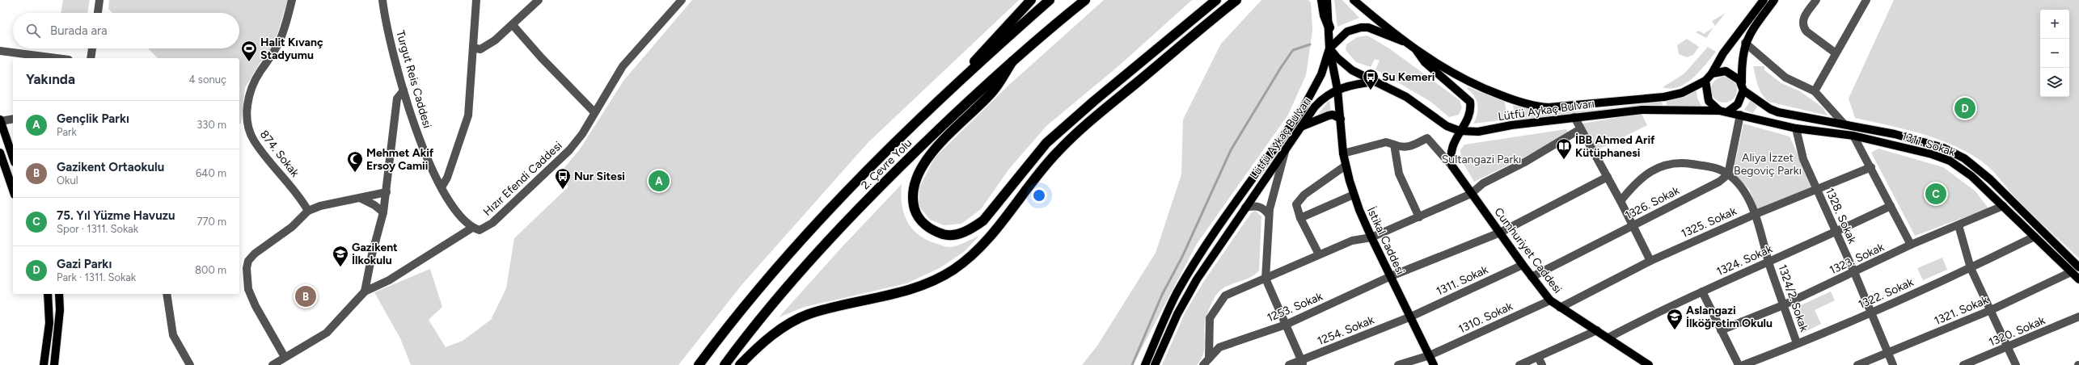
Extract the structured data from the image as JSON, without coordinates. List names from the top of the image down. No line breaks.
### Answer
{"streets":{"highway":["2. Çevre Yolu"],"main road":["Lütfü Aykaç Bulvarı","1311. Sokak","İstikal Caddesi","Cumhuriyet Caddesi"],"street":["Turgut Reis Caddesi","874. Sokak","Hızır Efendi Caddesi","1326. Sokak","1328. Sokak","1325. Sokak","1323. Sokak","1324. Sokak","1322. Sokak","1324/2. Sokak","1253. Sokak","1321. Sokak","1310. Sokak","1254. Sokak","1320. Sokak"]},"crossings":[["Turgut Reis Caddesi","Hızır Efendi Caddesi"],["Lütfü Aykaç Bulvarı","1311. Sokak"],["Lütfü Aykaç Bulvarı","İstikal Caddesi"],["Lütfü Aykaç Bulvarı","Cumhuriyet Caddesi"],["1311. Sokak","1328. Sokak"],["1311. Sokak","İstikal Caddesi"],["1311. Sokak","Cumhuriyet Caddesi"],["1311. Sokak","1323. Sokak"],["1311. Sokak","1322. Sokak"],["1311. Sokak","1321. Sokak"],["1311. Sokak","1254. Sokak"],["1326. Sokak","Cumhuriyet Caddesi"],["1326. Sokak","1324/2. Sokak"],["1328. Sokak","1325. Sokak"],["1328. Sokak","1323. Sokak"],["1328. Sokak","1324. Sokak"],["1328. Sokak","1322. Sokak"],["1328. Sokak","1321. Sokak"],["1325. Sokak","Cumhuriyet Caddesi"],["1325. Sokak","1324/2. Sokak"],["İstikal Caddesi","1253. Sokak"],["İstikal Caddesi","1310. Sokak"],["İstikal Caddesi","1254. Sokak"],["Cumhuriyet Caddesi","1324. Sokak"],["Cumhuriyet Caddesi","1253. Sokak"],["Cumhuriyet Caddesi","1310. Sokak"],["1323. Sokak","1324/2. Sokak"],["1324. Sokak","1324/2. Sokak"],["1322. Sokak","1324/2. Sokak"]],"parks":["Aliya İzzet Begoviç Parkı","Sultangazi Parkı"],"places":{"sports":["Halit Kıvanç Stadyumu"],"bus stop":["Su Kemeri","Nur Sitesi"],"library":["İBB Ahmed Arif Kütüphanesi"],"mosque":["Mehmet Akif Ersoy Camii"],"school or university":["Gazikent İlkokulu","Aslangazi İlköğretim Okulu"]},"page":{"map_buttons":["+","−"],"search":"Burada ara","heading":["Yakında","4 sonuç"],"pins":["D","A","C","B"],"list":[{"mark":"A","name":"Gençlik Parkı","note":"Park","value":"330 m"},{"mark":"B","name":"Gazikent Ortaokulu","note":"Okul","value":"640 m"},{"mark":"C","name":"75. Yıl Yüzme Havuzu","note":"Spor · 1311. Sokak","value":"770 m"},{"mark":"D","name":"Gazi Parkı","note":"Park · 1311. Sokak","value":"800 m"}]}}
